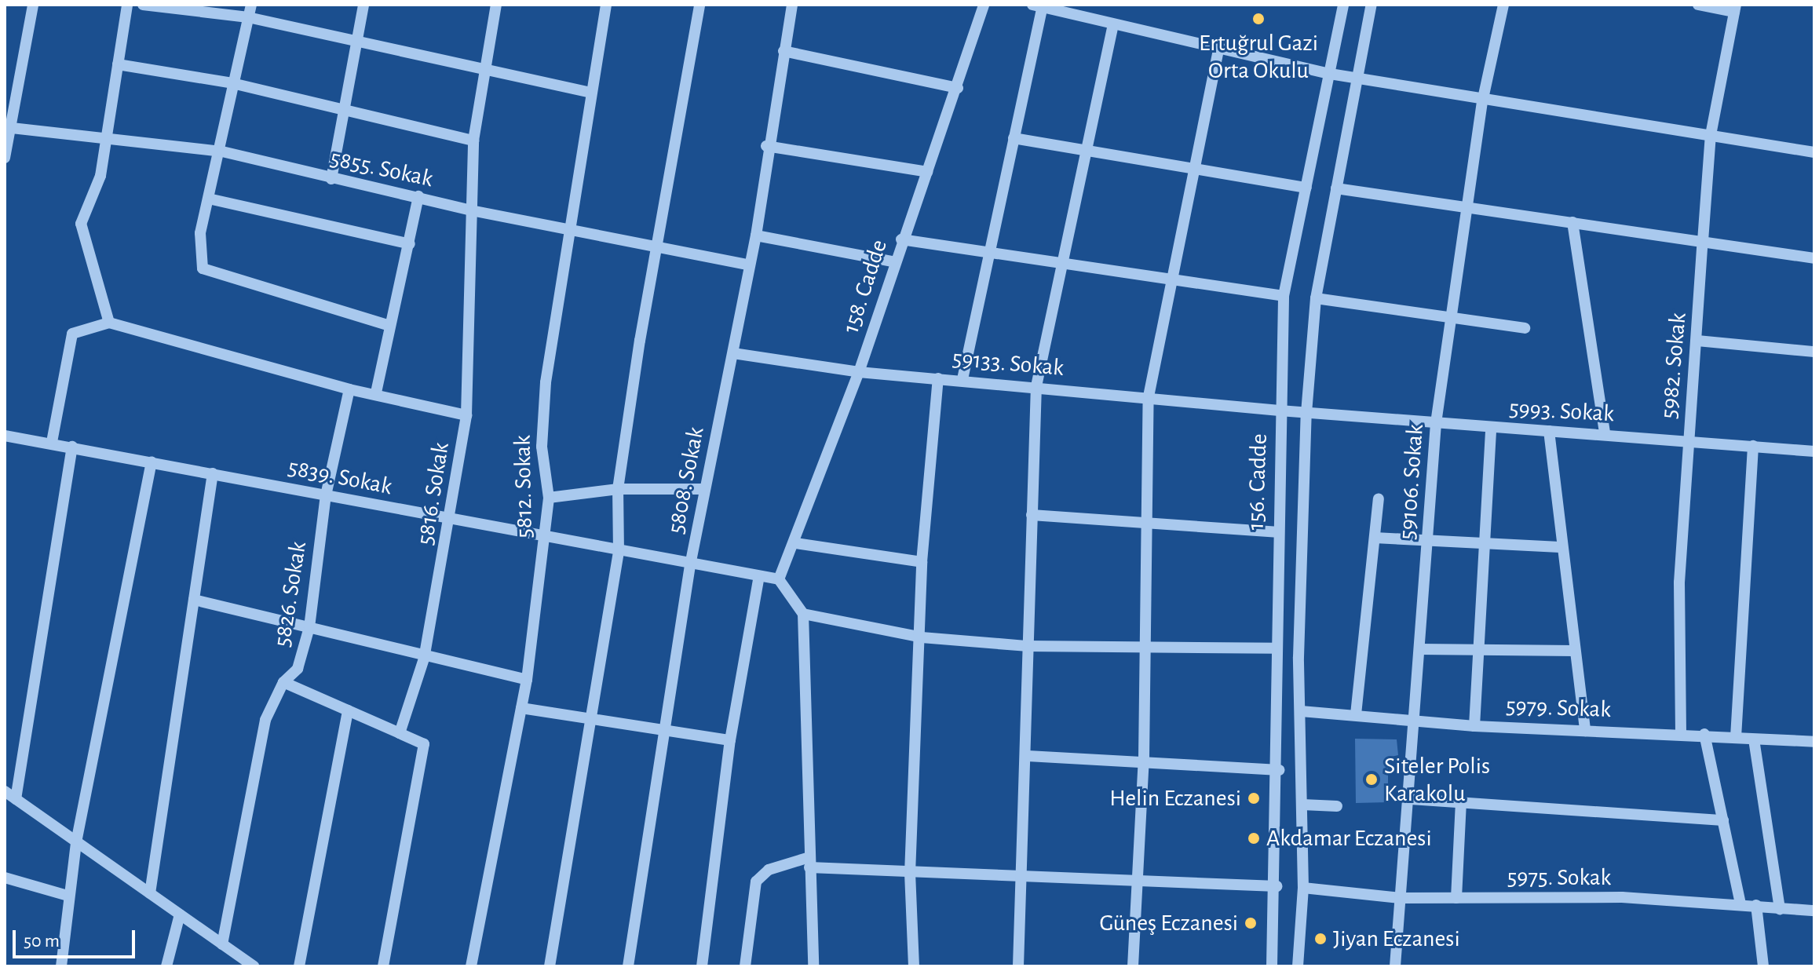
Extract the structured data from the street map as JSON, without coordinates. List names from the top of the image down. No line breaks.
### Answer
{"streets":{"street":["5855. Sokak","158. Cadde","59133. Sokak","5982. Sokak","5993. Sokak","5839. Sokak","5808. Sokak","156. Cadde","59106. Sokak","5812. Sokak","5816. Sokak","5826. Sokak","5979. Sokak","5975. Sokak"]},"crossings":[["5855. Sokak","5808. Sokak"],["5855. Sokak","5812. Sokak"],["5855. Sokak","5816. Sokak"],["158. Cadde","59133. Sokak"],["158. Cadde","5839. Sokak"],["59133. Sokak","5993. Sokak"],["59133. Sokak","5808. Sokak"],["59133. Sokak","156. Cadde"],["5982. Sokak","5993. Sokak"],["5982. Sokak","5979. Sokak"],["5993. Sokak","156. Cadde"],["5993. Sokak","59106. Sokak"],["5839. Sokak","5808. Sokak"],["5839. Sokak","5812. Sokak"],["5839. Sokak","5816. Sokak"],["5839. Sokak","5826. Sokak"],["156. Cadde","5979. Sokak"],["156. Cadde","5975. Sokak"],["59106. Sokak","5979. Sokak"],["59106. Sokak","5975. Sokak"]],"places":["Ertuğrul Gazi Orta Okulu","Siteler Polis Karakolu","Helin Eczanesi","Akdamar Eczanesi","Güneş Eczanesi","Jiyan Eczanesi"],"scale_bar":"50 m"}
